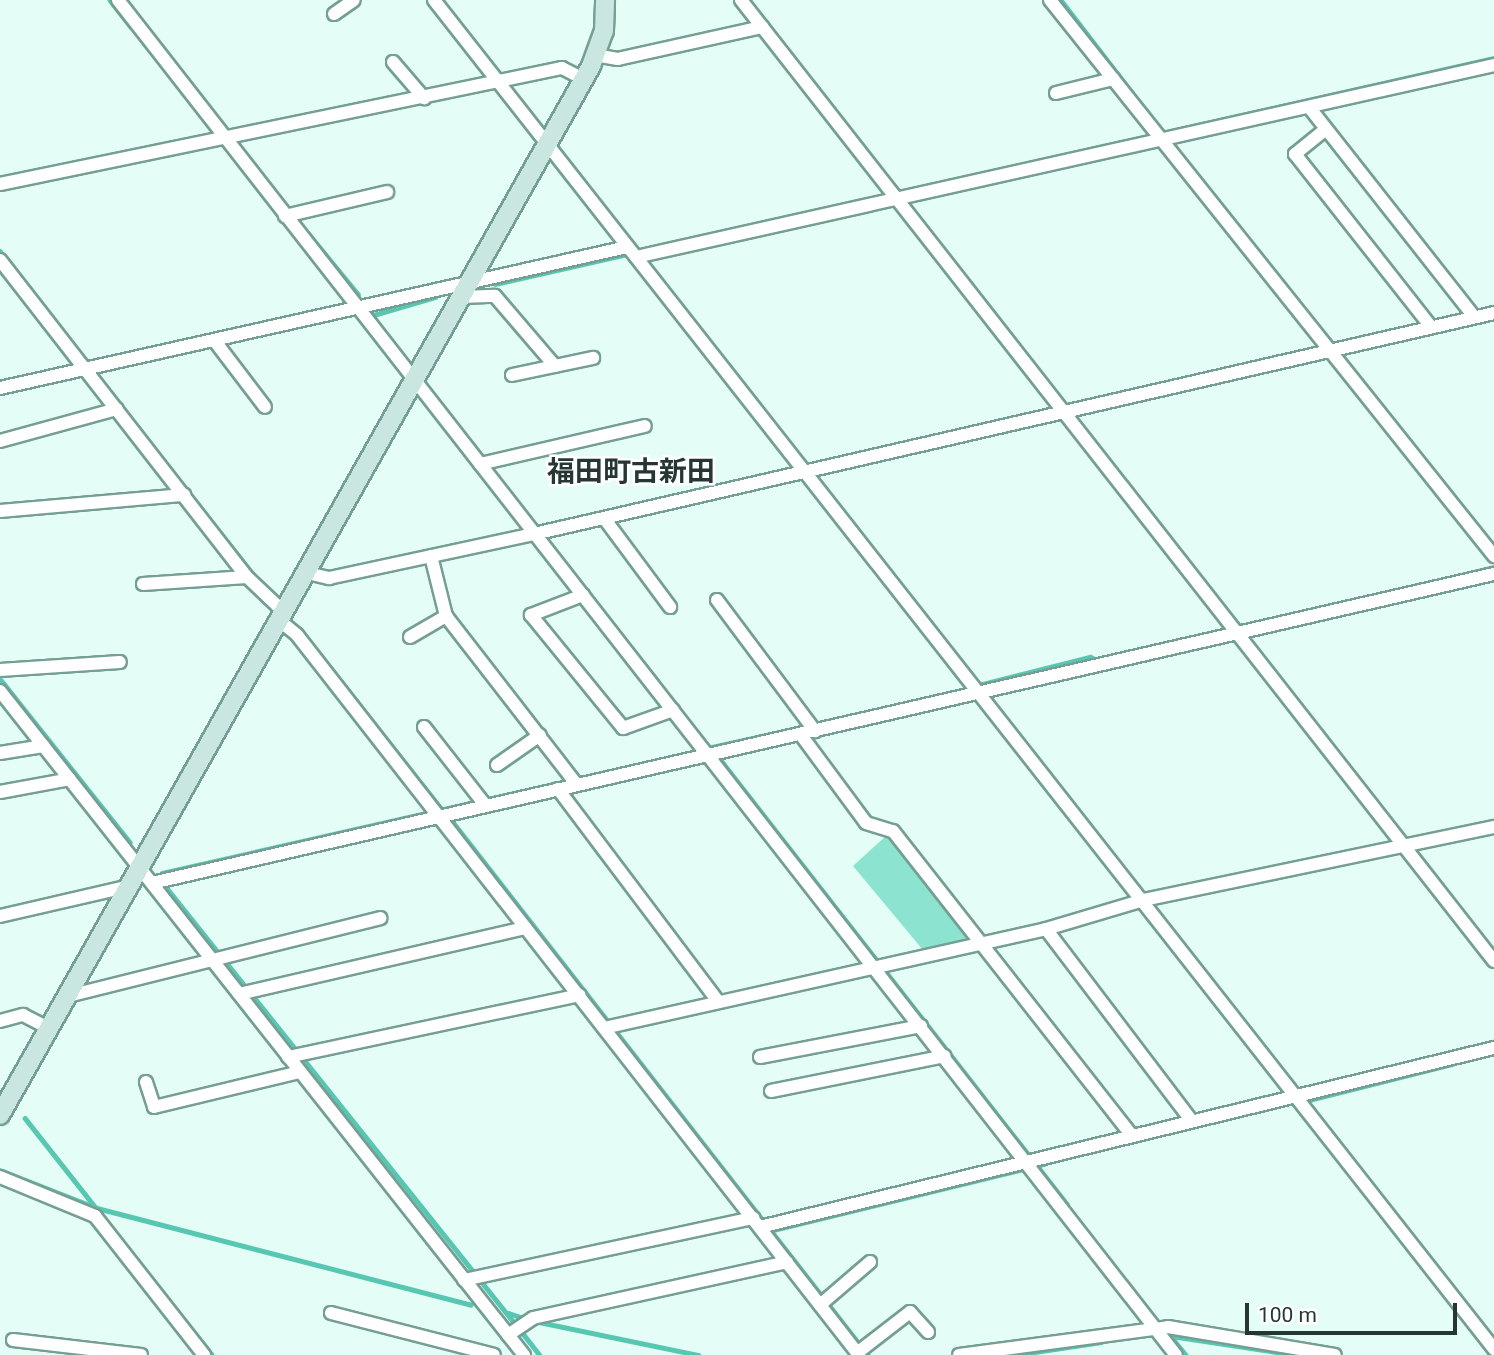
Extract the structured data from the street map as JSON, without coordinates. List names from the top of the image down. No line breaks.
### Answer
{"districts":["福田町古新田"],"scale_bar":"100 m"}
